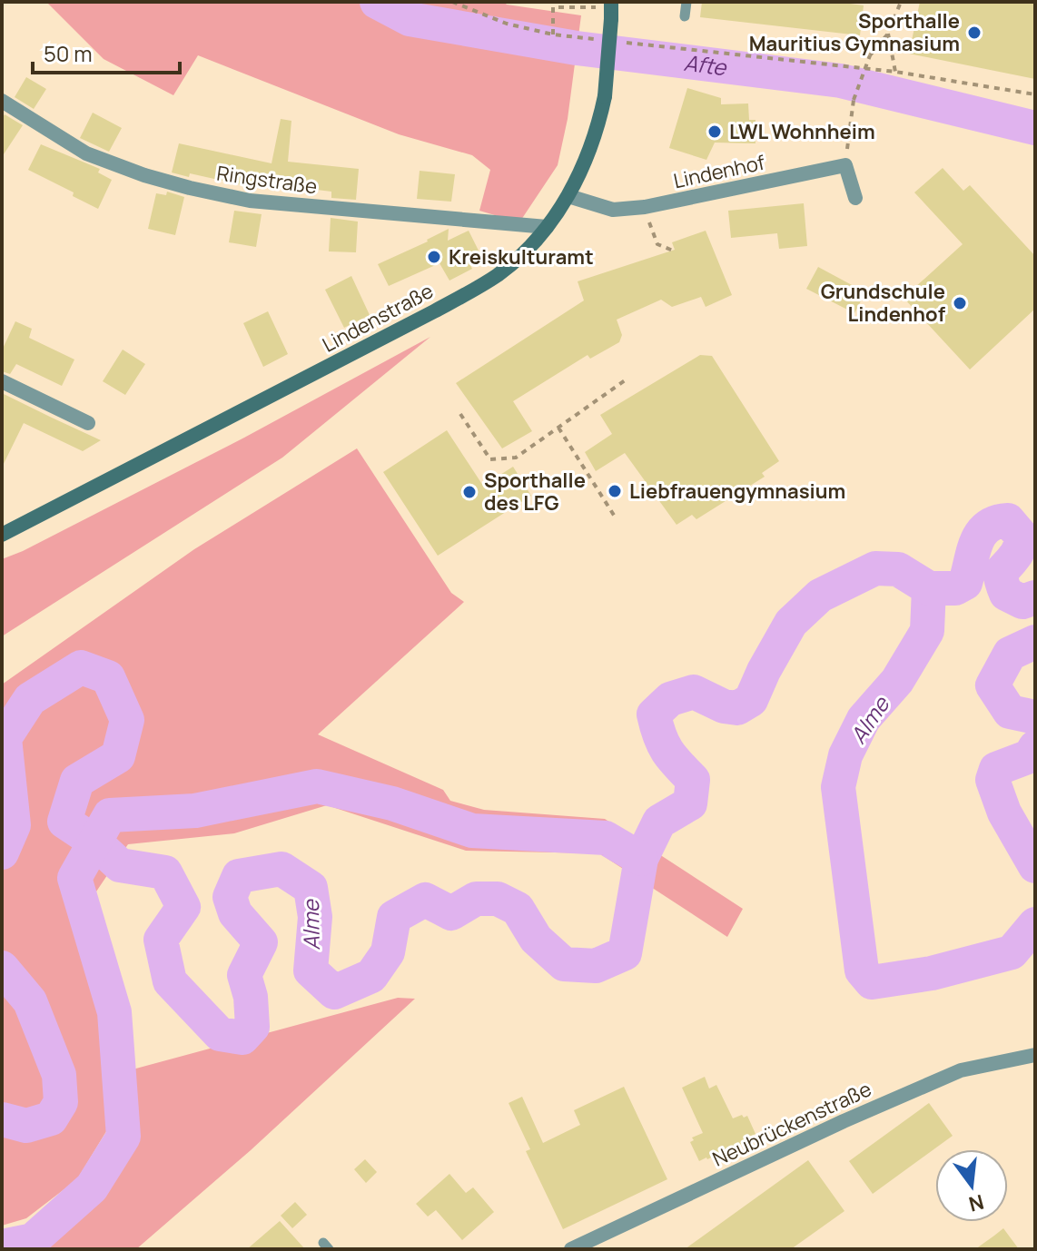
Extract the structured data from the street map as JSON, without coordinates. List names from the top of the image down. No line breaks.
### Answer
{"streets":{"main road":["Lindenstraße"],"street":["Lindenhof","Ringstraße","Neubrückenstraße"]},"crossings":[["Lindenhof","Lindenstraße"],["Ringstraße","Lindenstraße"]],"water":["Afte","Alme"],"places":["Sporthalle Mauritius Gymnasium","LWL Wohnheim","Kreiskulturamt","Grundschule Lindenhof","Liebfrauengymnasium","Sporthalle des LFG"],"scale_bar":"50 m","north":"bottom"}
